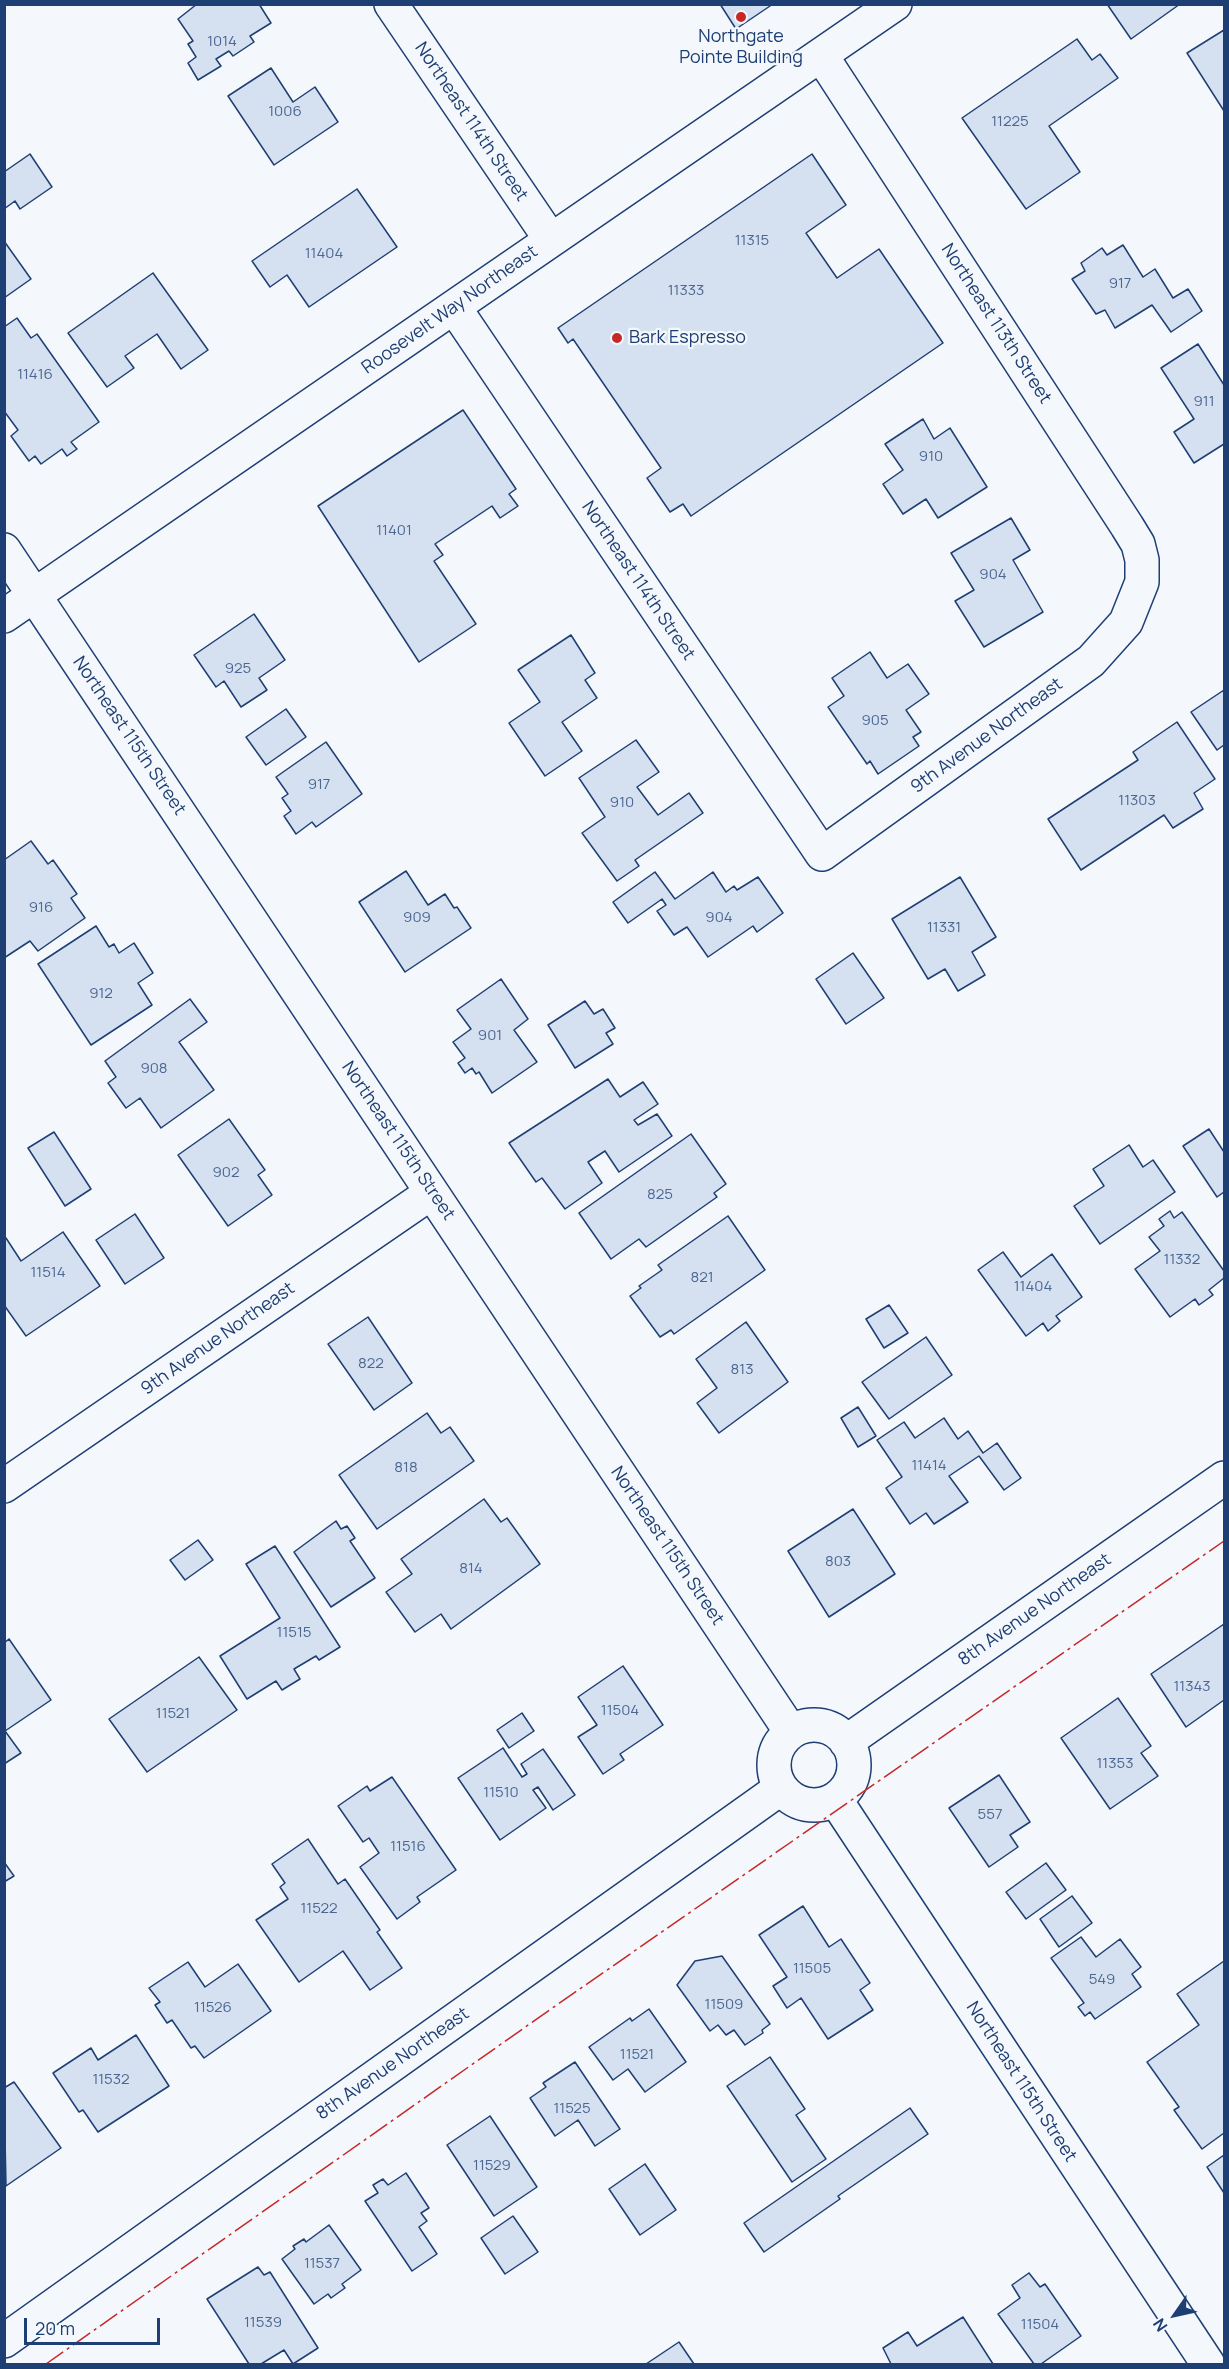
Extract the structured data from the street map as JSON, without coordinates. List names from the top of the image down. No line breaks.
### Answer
{"streets":{"street":["Northeast 114th Street","Roosevelt Way Northeast","Northeast 113th Street","Northeast 115th Street","9th Avenue Northeast","8th Avenue Northeast"]},"crossings":[["Northeast 114th Street","Roosevelt Way Northeast"],["Northeast 114th Street","9th Avenue Northeast"],["Roosevelt Way Northeast","Northeast 113th Street"],["Roosevelt Way Northeast","Northeast 115th Street"],["Northeast 113th Street","9th Avenue Northeast"],["Northeast 115th Street","9th Avenue Northeast"],["Northeast 115th Street","8th Avenue Northeast"]],"places":["Northgate Pointe Building","Bark Espresso"],"house_numbers":["1014","1006","11225","11315","11404","917","11333","11416","911","910","11401","904","925","905","917","11303","910","916","909","904","11331","912","901","908","902","825","11332","11514","821","11404","822","813","11414","818","803","814","11515","11343","11504","11521","11353","11510","557","11516","11522","11505","549","11509","11526","11521","11532","11525","11529","11537","11539","11504"],"scale_bar":"20 m","north":"bottom left"}
